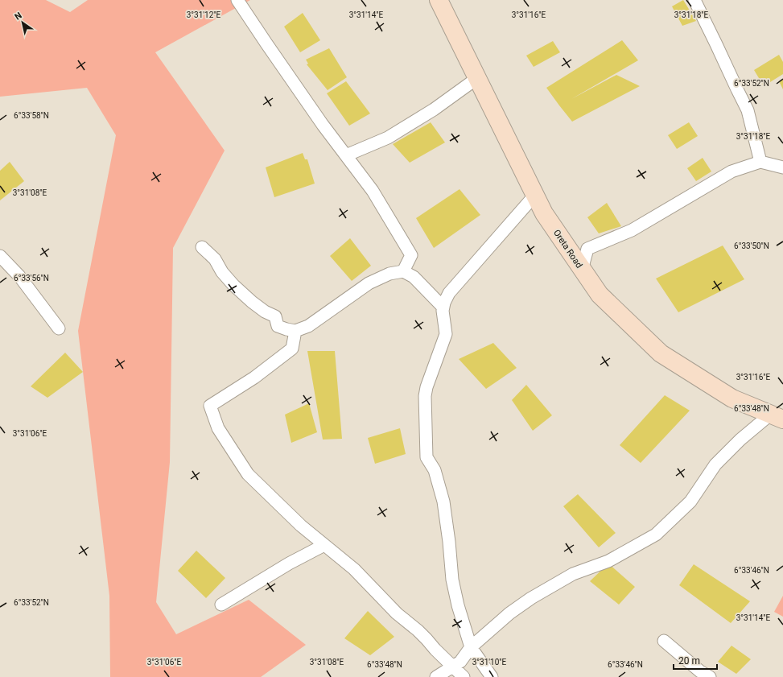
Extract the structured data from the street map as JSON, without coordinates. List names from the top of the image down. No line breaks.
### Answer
{"streets":{"street":["Oreta Road"]},"scale_bar":"20 m","north":"top left","coordinates":["3°31'12\"E","3°31'14\"E","3°31'16\"E","3°31'18\"E","6°33'52\"N","6°33'58\"N","3°31'08\"E","6°33'50\"N","6°33'56\"N","6°33'48\"N","3°31'06\"E","6°33'46\"N","3°31'10\"E"]}
